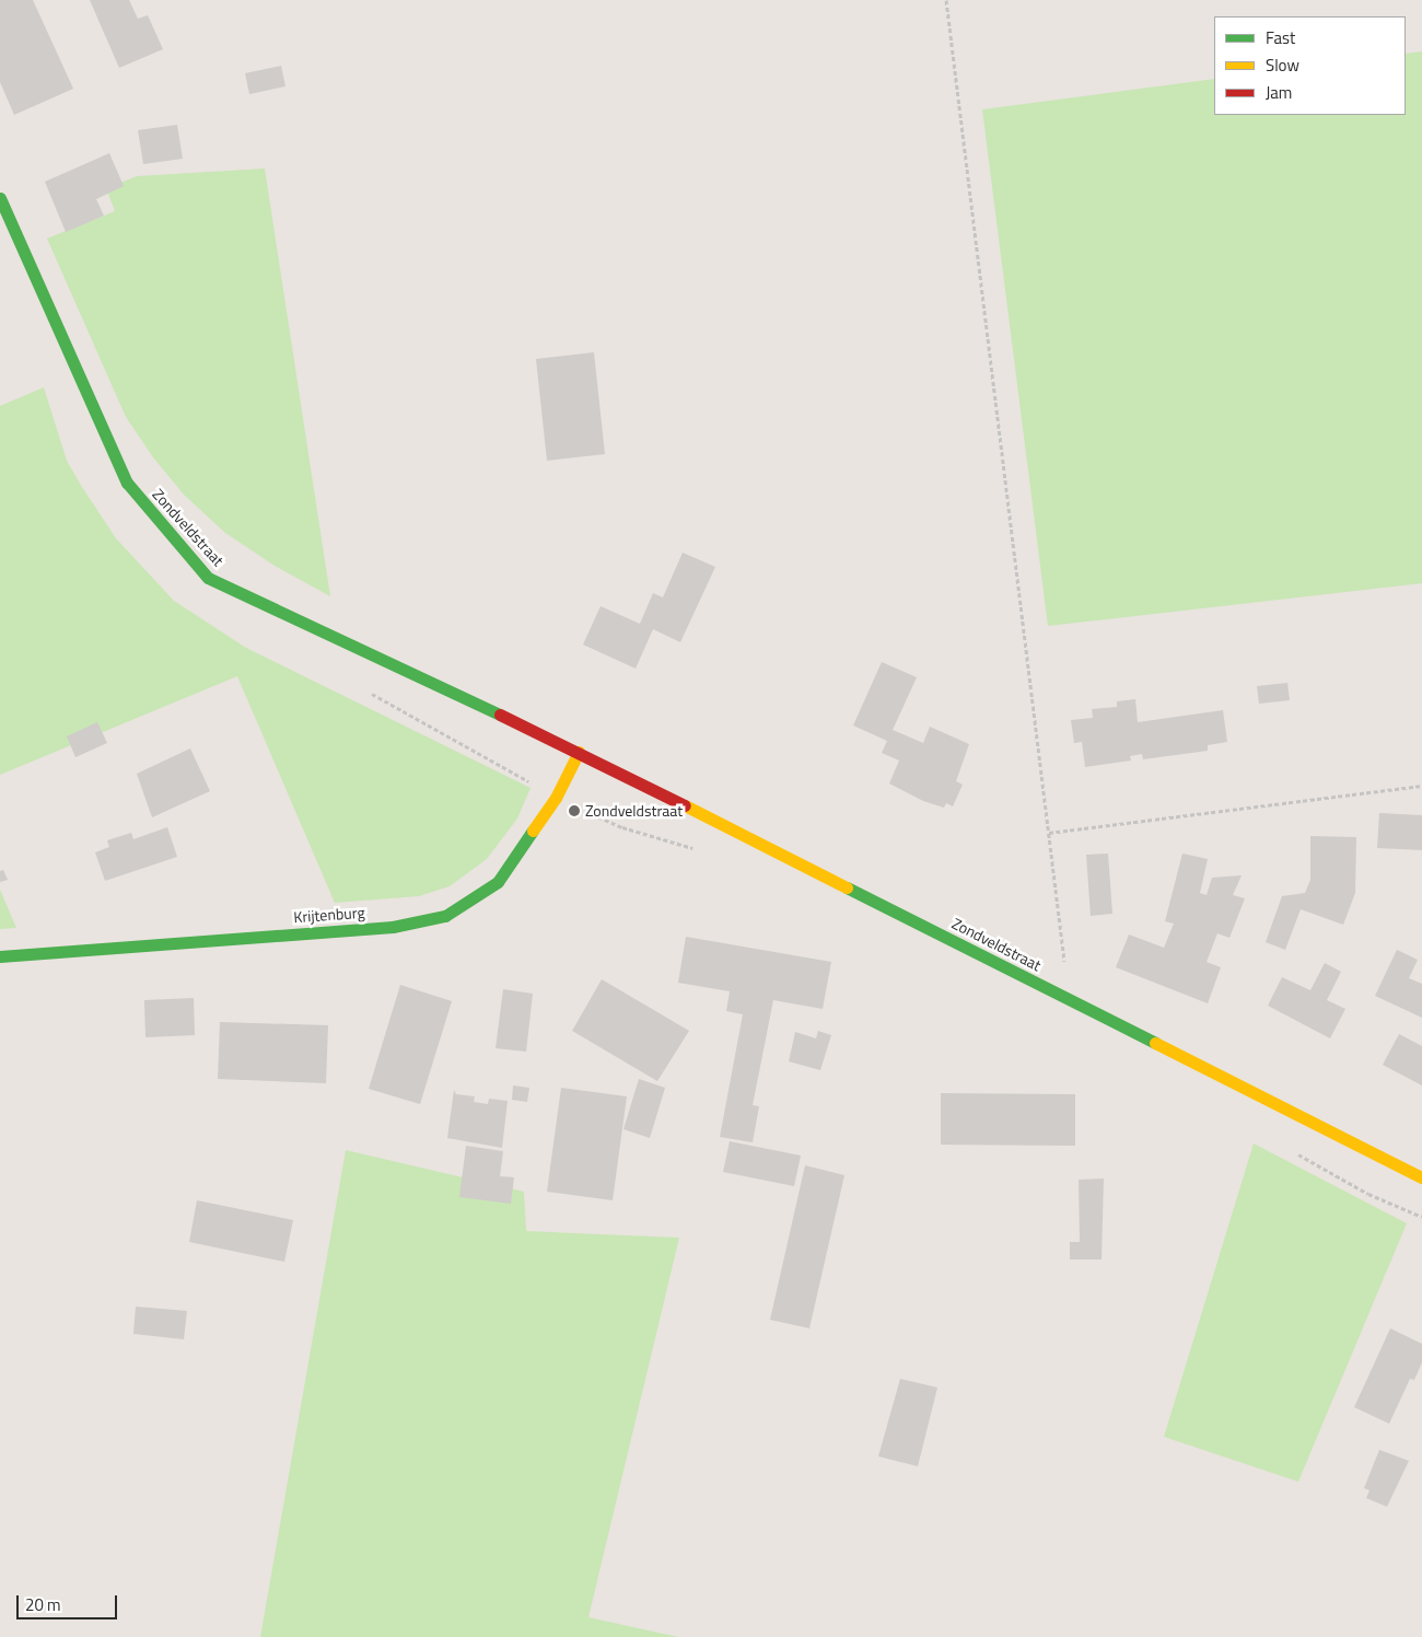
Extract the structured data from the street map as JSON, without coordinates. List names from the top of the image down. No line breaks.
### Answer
{"streets":{"street":["Zondveldstraat","Krijtenburg"]},"crossings":[["Zondveldstraat","Krijtenburg"]],"places":["Zondveldstraat"],"legend":["Fast","Slow","Jam"],"scale_bar":"20 m"}
